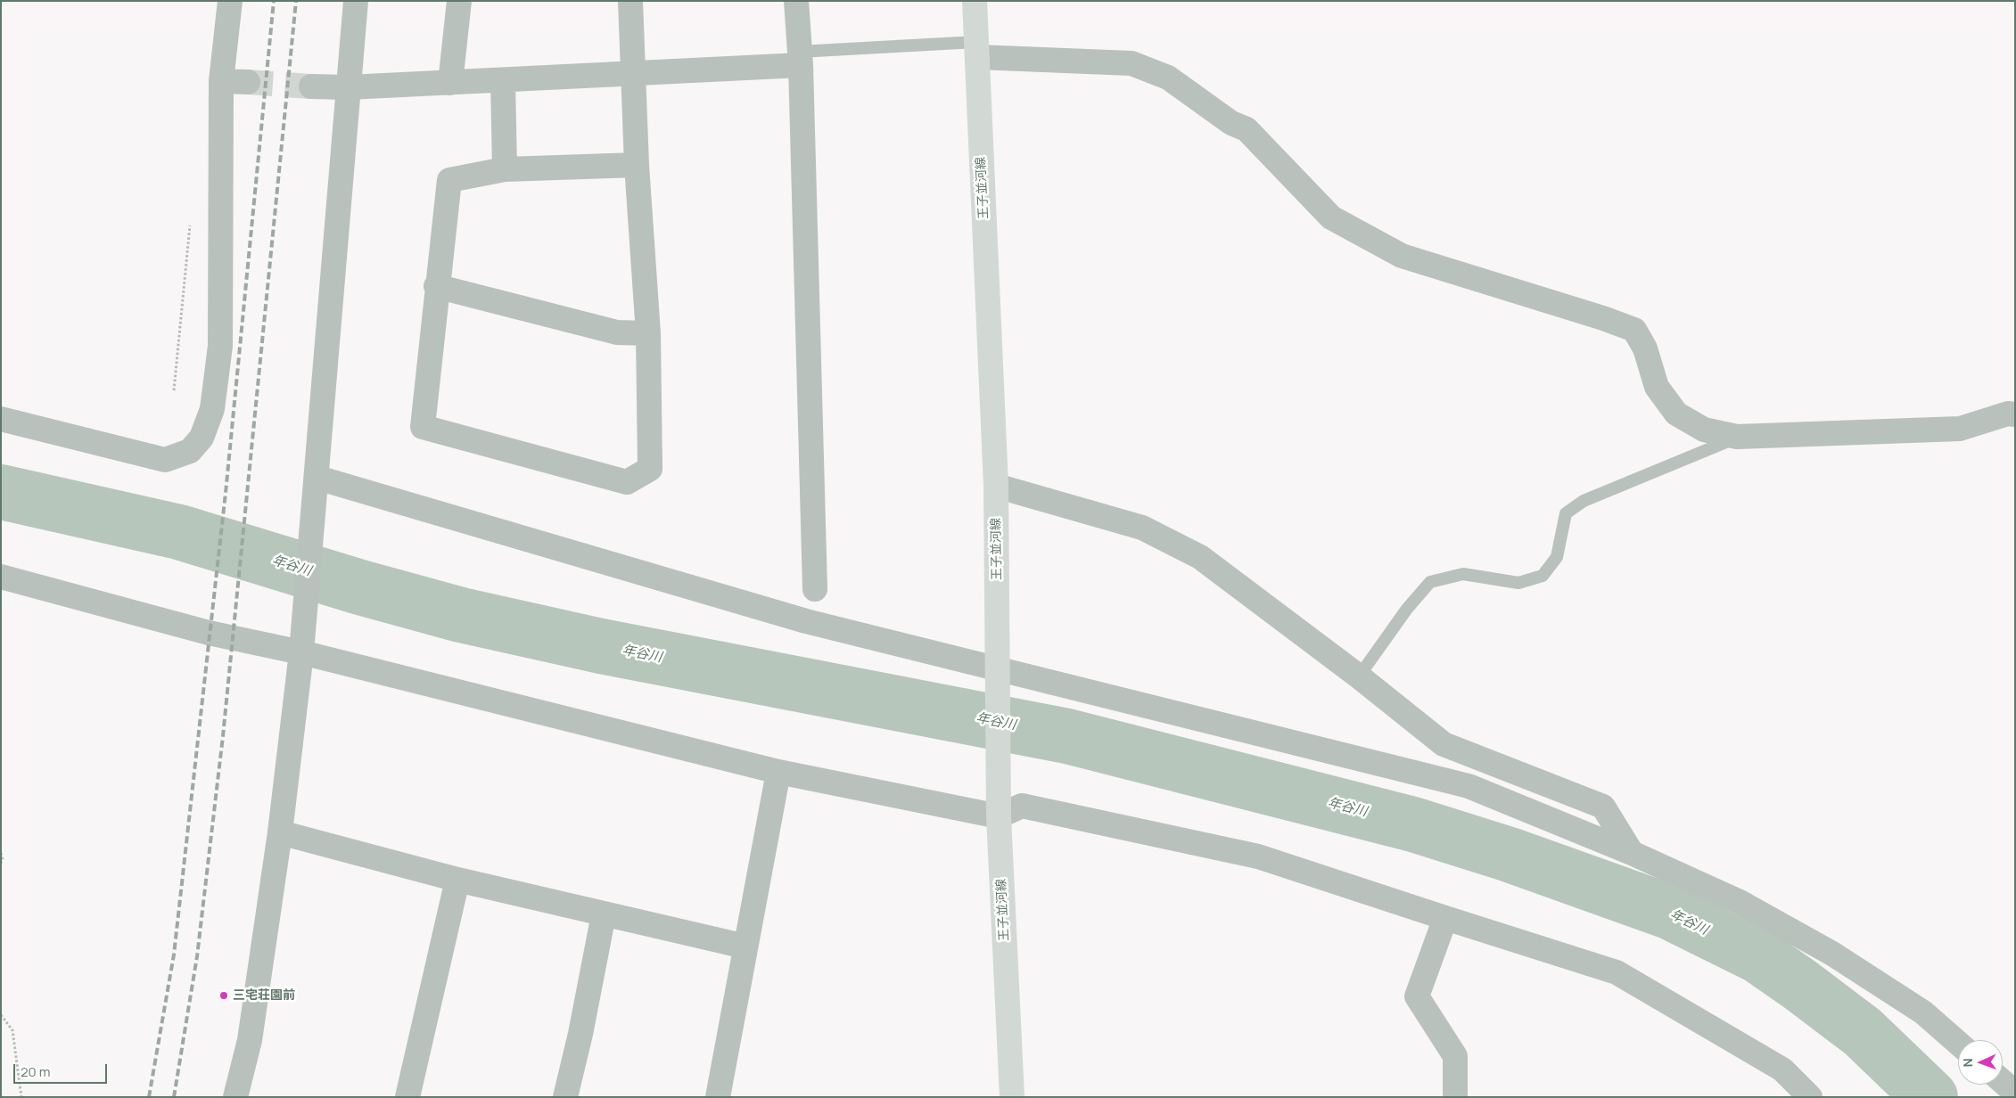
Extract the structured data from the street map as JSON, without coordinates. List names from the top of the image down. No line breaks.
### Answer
{"streets":{"main road":["王子並河線"]},"water":["年谷川"],"places":["三宅荘園前"],"scale_bar":"20 m","north":"left"}
